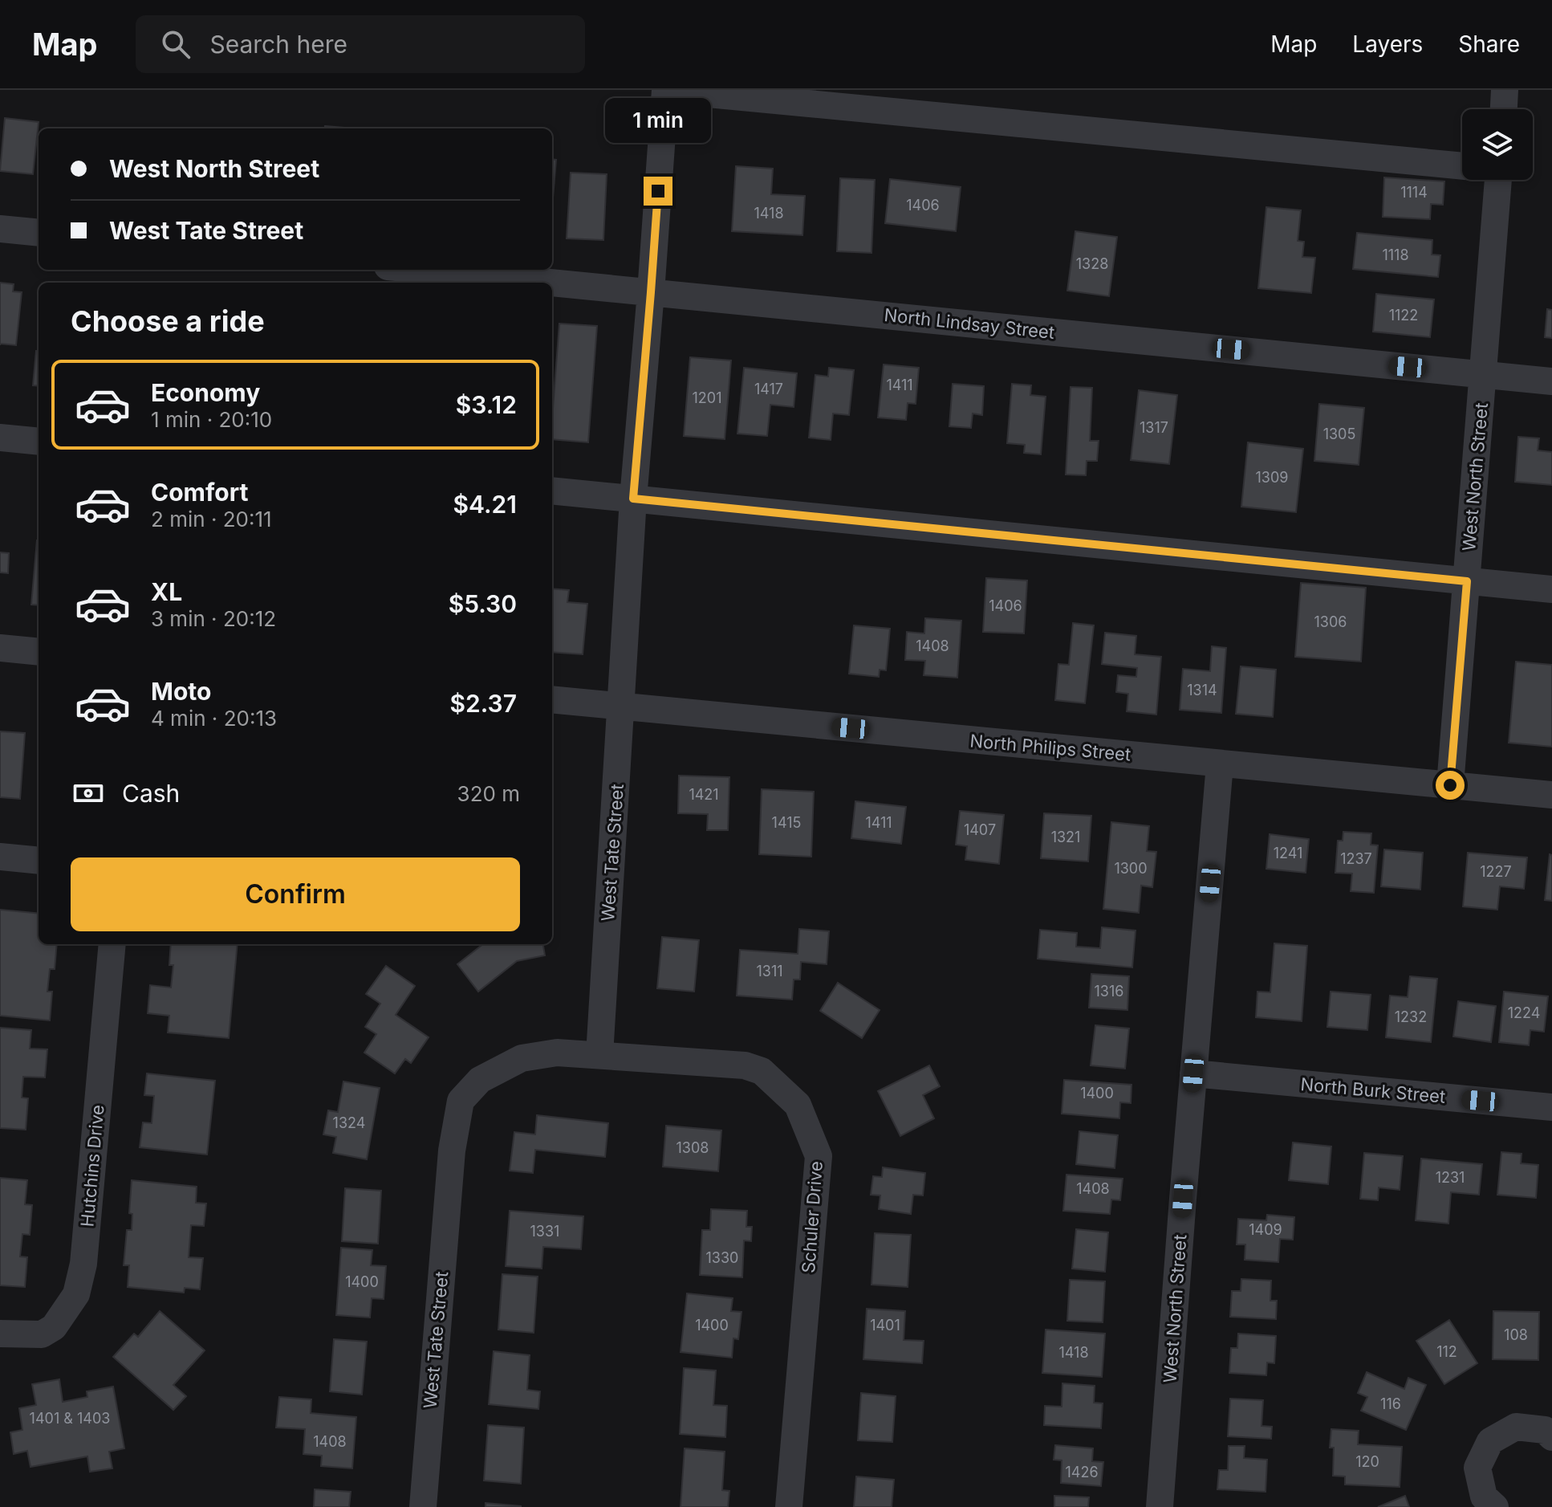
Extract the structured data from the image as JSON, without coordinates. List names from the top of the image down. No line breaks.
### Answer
{"streets":{"street":["North Lindsay Street","West North Street","North Philips Street","West Tate Street","North Burk Street","Hutchins Drive","Schuler Drive"]},"crossings":[["North Lindsay Street","West North Street"],["North Lindsay Street","West Tate Street"],["West North Street","North Philips Street"],["West North Street","North Burk Street"],["North Philips Street","West Tate Street"],["West Tate Street","Schuler Drive"]],"house_numbers":["1114","1406","1418","1118","1328","1122","1411","1417","1201","1317","1305","1309","1406","1306","1408","1314","1421","1415","1411","1407","1321","1241","1237","1300","1227","1311","1316","1224","1232","1400","1324","1308","1231","1408","1409","1331","1330","1400","1400","1401","108","112","1418","116","1401 & 1403","1408","120","1426"],"page":{"header":"Map","search":"Search here","nav":["Map","Layers","Share"],"bubble":"1 min","banner":["West North Street","West Tate Street"],"heading":"Choose a ride","list":[{"name":"Economy","note":"1 min · 20:10","value":"$3.12"},{"name":"Comfort","note":"2 min · 20:11","value":"$4.21"},{"name":"XL","note":"3 min · 20:12","value":"$5.30"},{"name":"Moto","note":"4 min · 20:13","value":"$2.37"}],"pay":["Cash","320 m"],"buttons":"Confirm"}}
